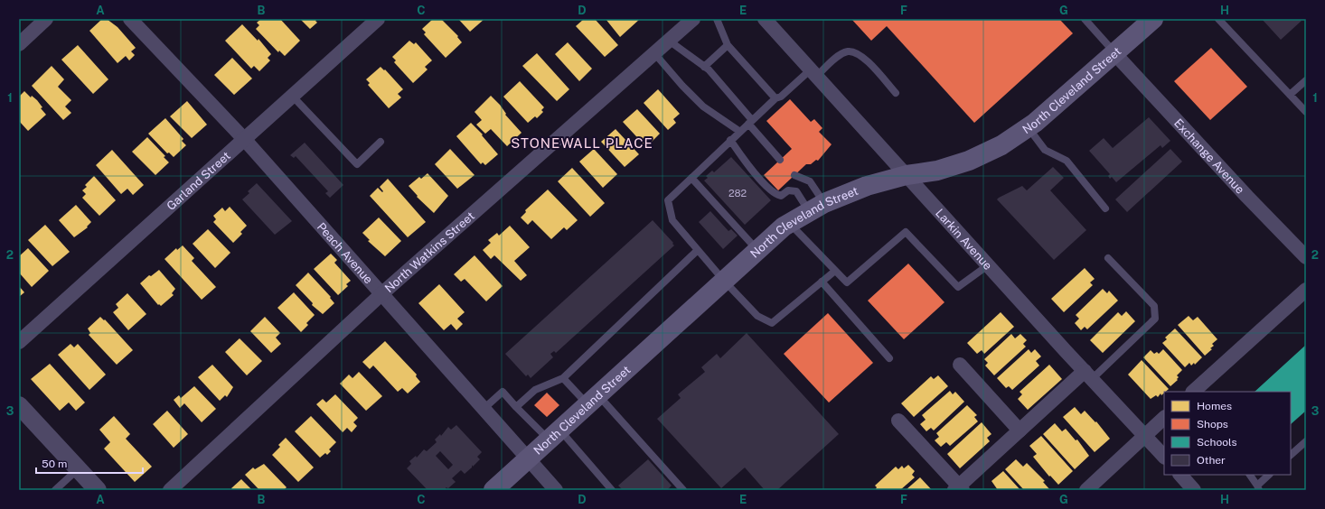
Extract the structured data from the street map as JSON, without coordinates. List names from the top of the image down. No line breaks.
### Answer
{"streets":{"main road":["North Cleveland Street"],"street":["Exchange Avenue","Garland Street","Larkin Avenue","North Watkins Street","Peach Avenue"]},"crossings":[["North Cleveland Street","Exchange Avenue"],["North Cleveland Street","Larkin Avenue"],["North Cleveland Street","Peach Avenue"],["Garland Street","Peach Avenue"],["North Watkins Street","Peach Avenue"]],"districts":["STONEWALL PLACE"],"house_numbers":["282"],"legend":["Homes","Shops","Schools","Other"],"scale_bar":"50 m","grid":{"columns":["A","B","C","D","E","F","G","H"],"rows":["1","2","3"]}}
